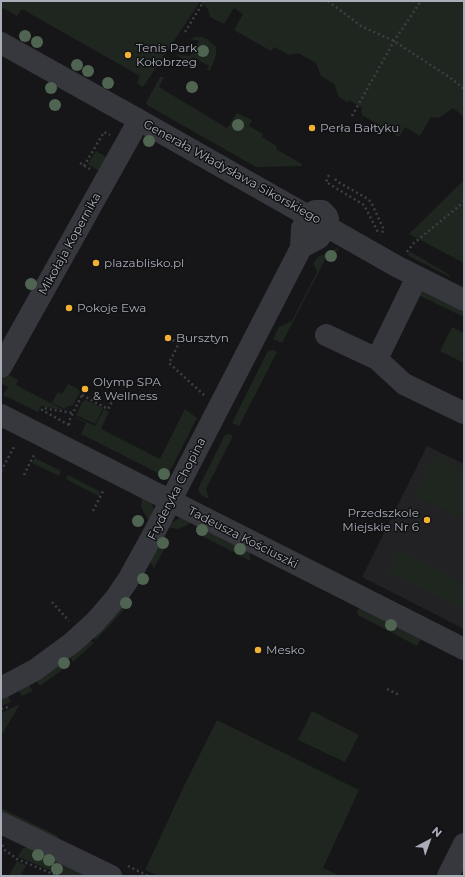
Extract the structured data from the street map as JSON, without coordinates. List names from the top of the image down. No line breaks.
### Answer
{"streets":{"street":["Generała Władysława Sikorskiego","Mikołaja Kopernika","Fryderyka Chopina","Tadeusza Kościuszki"]},"crossings":[["Generała Władysława Sikorskiego","Mikołaja Kopernika"],["Generała Władysława Sikorskiego","Fryderyka Chopina"],["Fryderyka Chopina","Tadeusza Kościuszki"]],"places":["Tenis Park Kołobrzeg","Perła Bałtyku","plazablisko.pl","Pokoje Ewa","Bursztyn","Olymp SPA & Wellness","Przedszkole Miejskie Nr 6","Mesko"],"north":"top right"}
